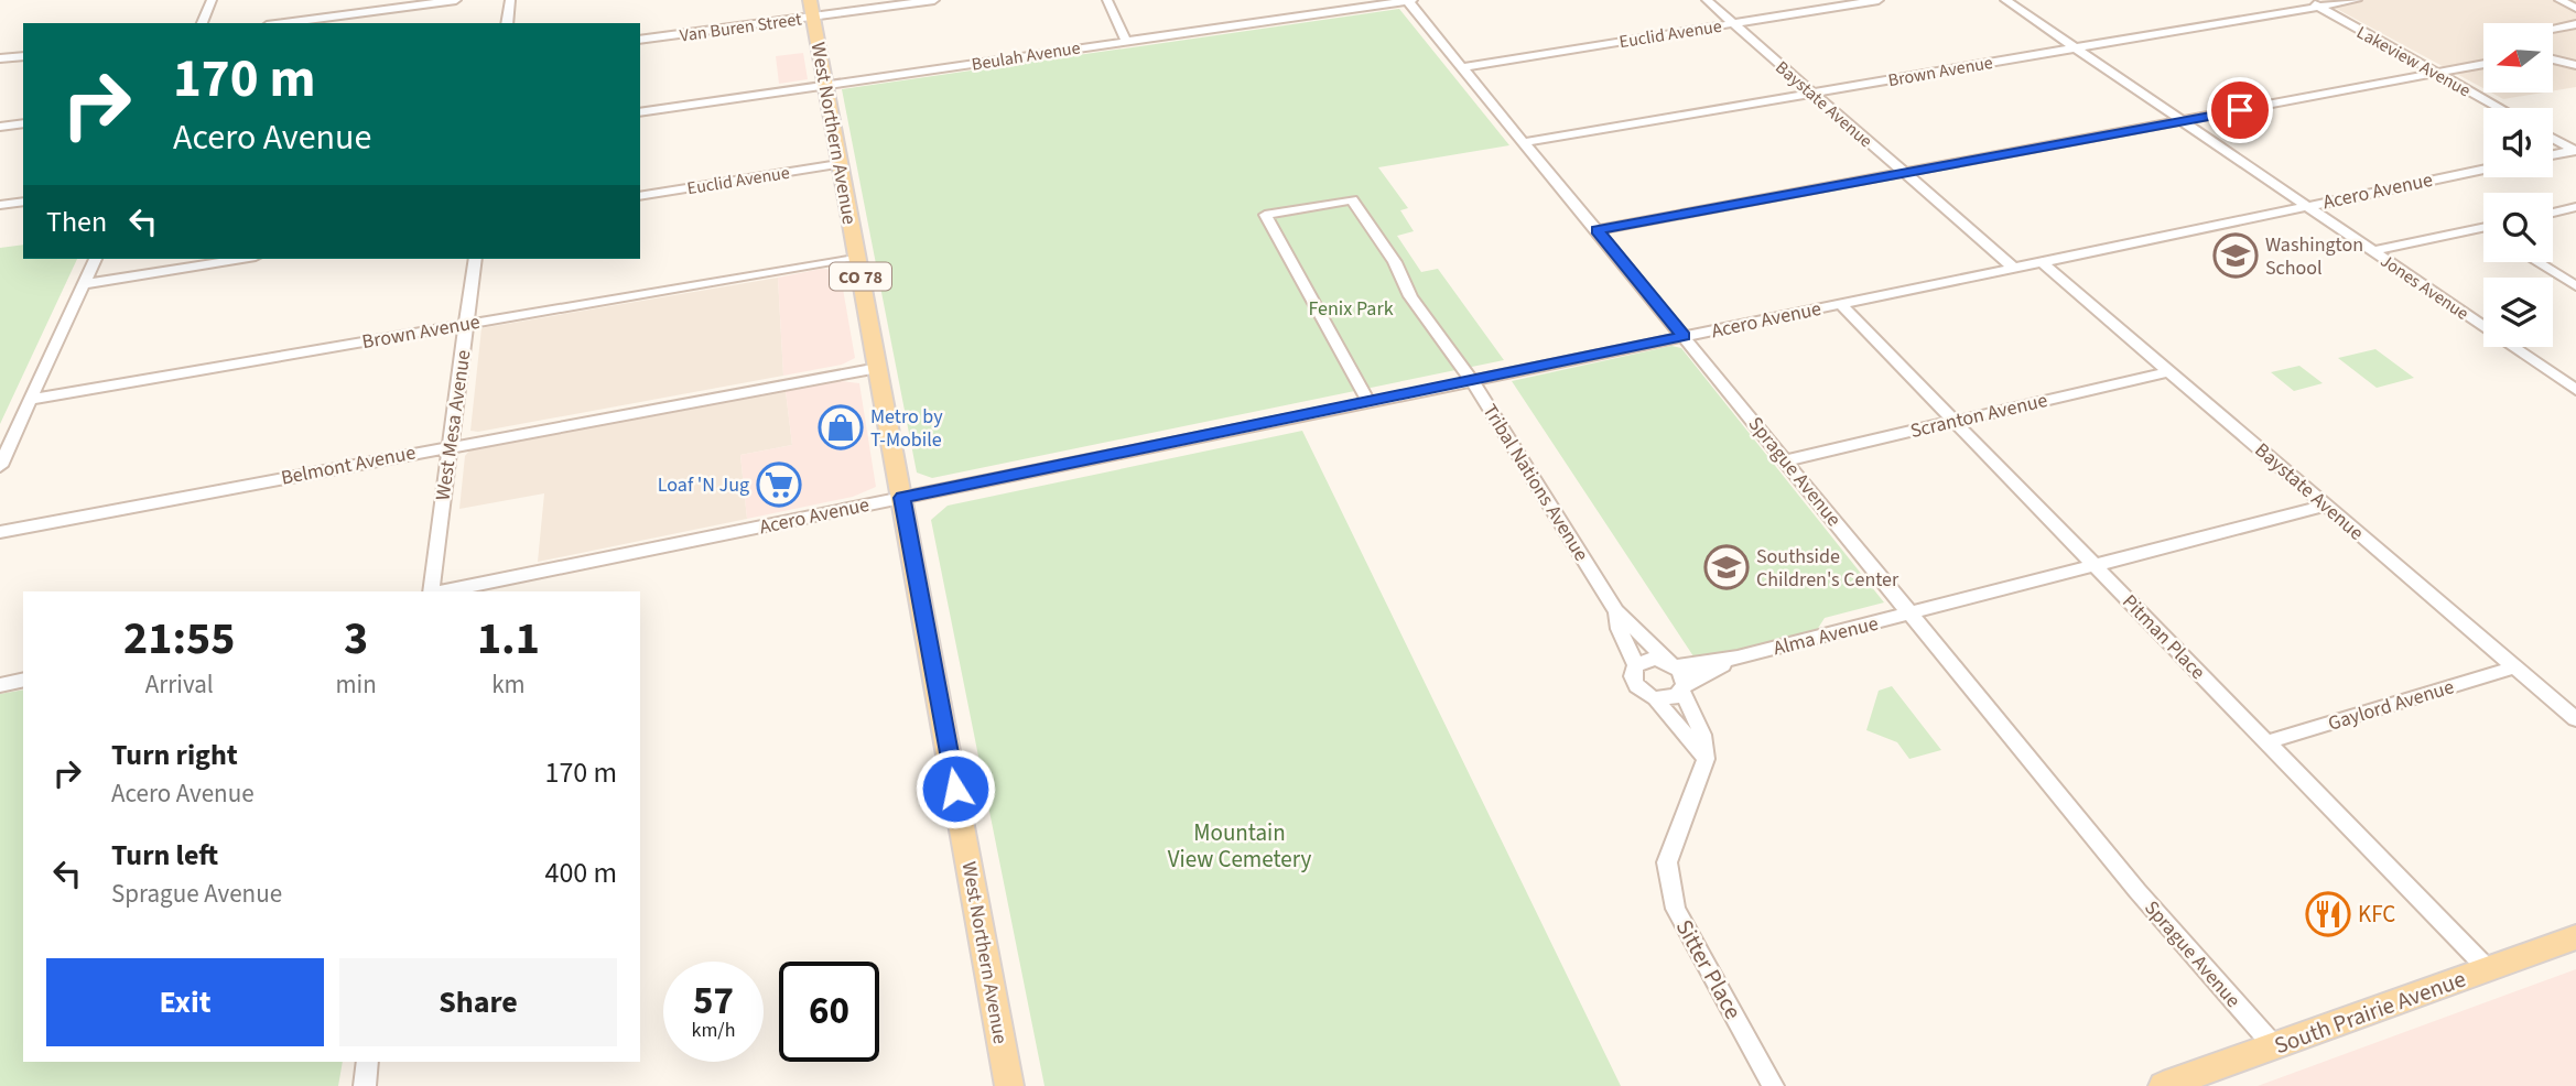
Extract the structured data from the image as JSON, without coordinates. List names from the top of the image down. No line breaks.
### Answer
{"streets":{"main road":["West Northern Avenue","CO 78","South Prairie Avenue"],"street":["Van Buren Street","Euclid Avenue","Beulah Avenue","Lakeview Avenue","Brown Avenue","Baystate Avenue","Acero Avenue","Jones Avenue","Scranton Avenue","West Mesa Avenue","Belmont Avenue","Sprague Avenue","Tribal Nations Avenue","Alma Avenue","Pitman Place","Gaylord Avenue","Sitter Place"]},"crossings":[["Van Buren Street","West Northern Avenue"],["Euclid Avenue","Baystate Avenue"],["Euclid Avenue","West Northern Avenue"],["Euclid Avenue","Sprague Avenue"],["Beulah Avenue","West Northern Avenue"],["Beulah Avenue","Sprague Avenue"],["Lakeview Avenue","Brown Avenue"],["Brown Avenue","Baystate Avenue"],["Brown Avenue","West Northern Avenue"],["Brown Avenue","Jones Avenue"],["Brown Avenue","West Mesa Avenue"],["Brown Avenue","Sprague Avenue"],["Baystate Avenue","Acero Avenue"],["Baystate Avenue","Scranton Avenue"],["Baystate Avenue","Alma Avenue"],["Baystate Avenue","Gaylord Avenue"],["West Northern Avenue","Acero Avenue"],["West Northern Avenue","Belmont Avenue"],["Acero Avenue","Jones Avenue"],["Acero Avenue","Sprague Avenue"],["Acero Avenue","Tribal Nations Avenue"],["Acero Avenue","Pitman Place"],["Scranton Avenue","Sprague Avenue"],["Scranton Avenue","Pitman Place"],["West Mesa Avenue","Belmont Avenue"],["Sprague Avenue","Alma Avenue"],["Sprague Avenue","South Prairie Avenue"],["Alma Avenue","Pitman Place"],["Pitman Place","Gaylord Avenue"],["Pitman Place","South Prairie Avenue"]],"parks":["Fenix Park","Mountain View Cemetery"],"places":{"school or university":["Washington School","Southside Children's Center"],"shop":["Metro by T-Mobile"],"supermarket":["Loaf 'N Jug"],"restaurant":["KFC"]},"north":"left","page":{"turn":["170 m","Acero Avenue"],"then":"Then","eta":["21:55","Arrival","3","min","1.1","km"],"list":[{"name":"Turn right","note":"Acero Avenue","value":"170 m"},{"name":"Turn left","note":"Sprague Avenue","value":"400 m"}],"buttons":["Exit","Share"],"speed":"57 km/h","limit":"60"}}
